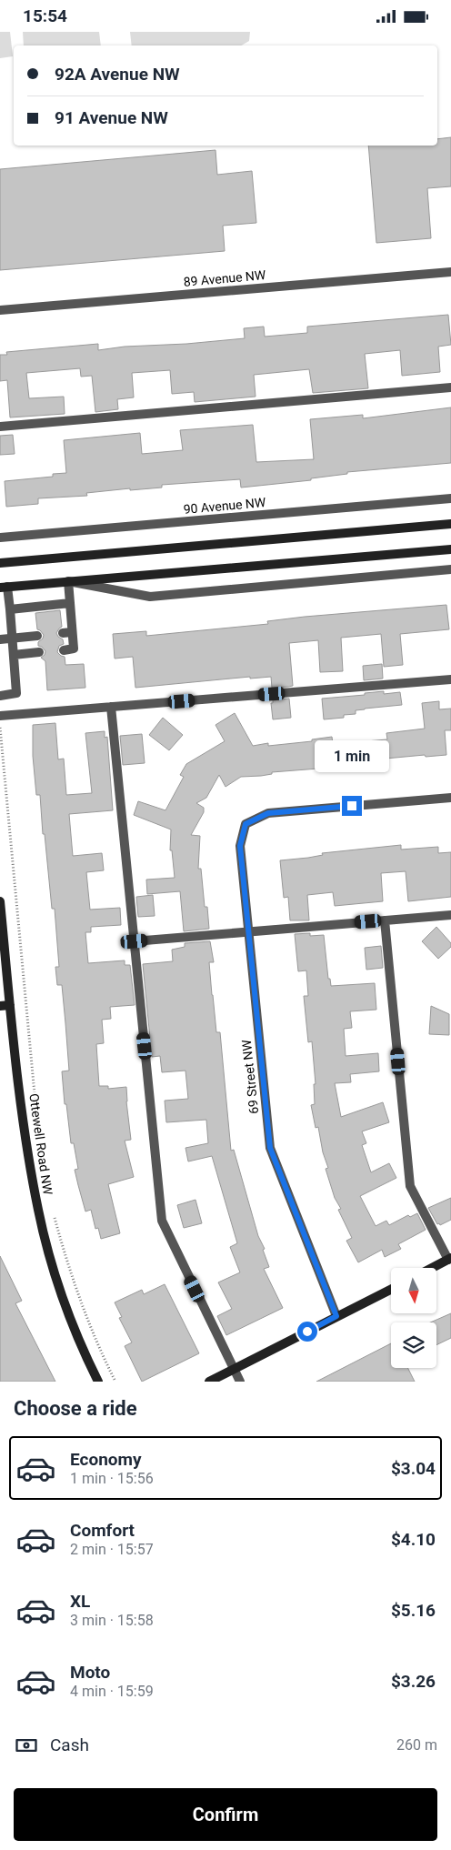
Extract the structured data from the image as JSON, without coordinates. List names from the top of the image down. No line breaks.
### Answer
{"streets":{"main road":["Ottewell Road NW"],"street":["89 Avenue NW","90 Avenue NW","69 Street NW"]},"north":"bottom","page":{"status":"15:54","banner":["92A Avenue NW","91 Avenue NW"],"bubble":"1 min","heading":"Choose a ride","list":[{"name":"Economy","note":"1 min · 15:56","value":"$3.04"},{"name":"Comfort","note":"2 min · 15:57","value":"$4.10"},{"name":"XL","note":"3 min · 15:58","value":"$5.16"},{"name":"Moto","note":"4 min · 15:59","value":"$3.26"}],"pay":["Cash","260 m"],"buttons":"Confirm"}}
